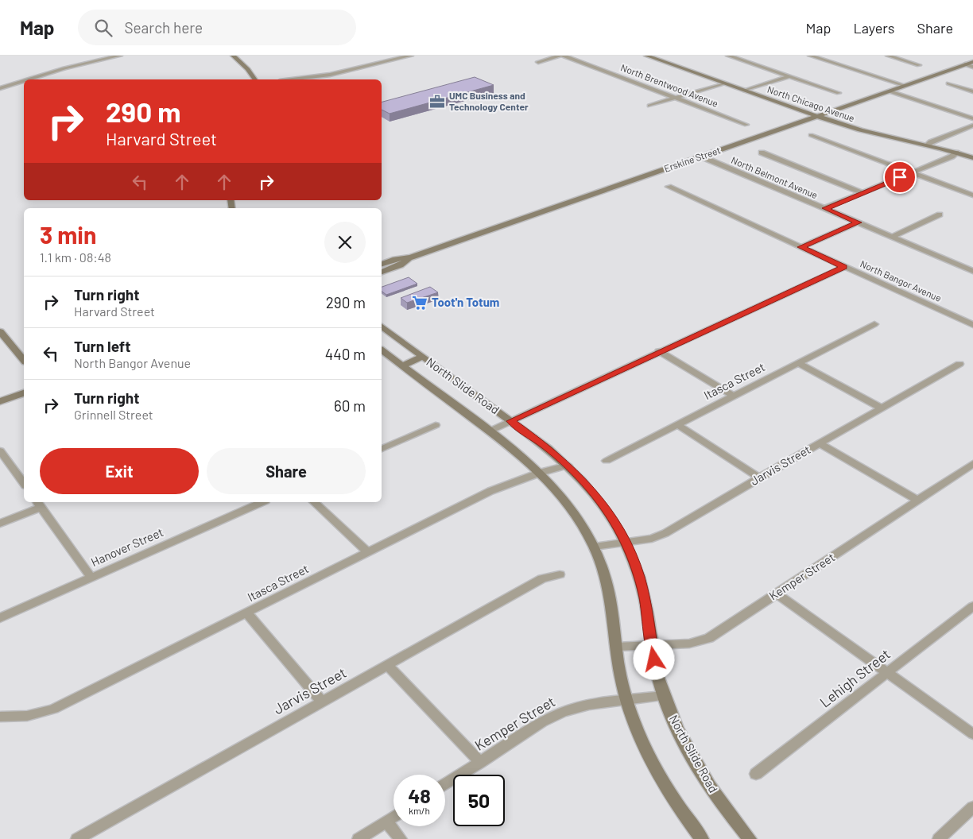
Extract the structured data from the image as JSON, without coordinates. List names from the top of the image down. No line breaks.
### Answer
{"streets":{"main road":["North Chicago Avenue","Erskine Street","North Slide Road"],"street":["North Brentwood Avenue","North Belmont Avenue","North Bangor Avenue","Itasca Street","Jarvis Street","Hanover Street","Kemper Street","Lehigh Street"]},"crossings":[["North Chicago Avenue","Erskine Street"],["Erskine Street","North Belmont Avenue"],["Itasca Street","North Slide Road"],["North Slide Road","Jarvis Street"],["North Slide Road","Kemper Street"]],"places":{"office":["UMC Business and Technology Center"],"supermarket":["Toot'n Totum"]},"page":{"header":"Map","search":"Search here","nav":["Map","Layers","Share"],"turn":["290 m","Harvard Street"],"heading":["3 min","1.1 km · 08:48"],"list":[{"name":"Turn right","note":"Harvard Street","value":"290 m"},{"name":"Turn left","note":"North Bangor Avenue","value":"440 m"},{"name":"Turn right","note":"Grinnell Street","value":"60 m"}],"buttons":["Exit","Share"],"speed":"48 km/h","limit":"50"}}
